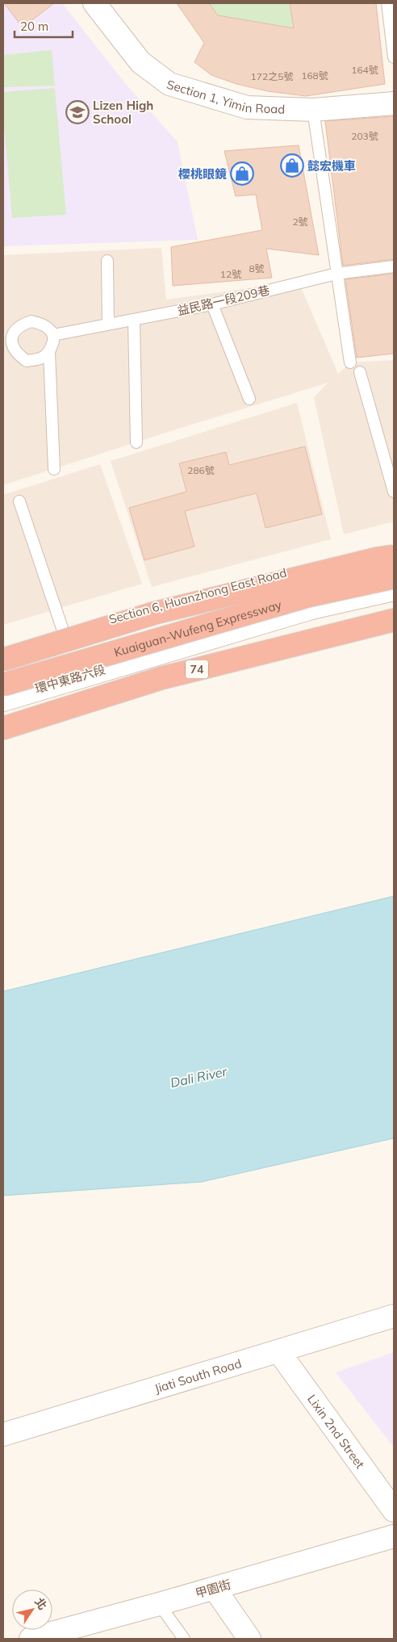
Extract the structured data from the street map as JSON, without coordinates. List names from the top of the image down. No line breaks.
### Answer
{"streets":{"highway":["Kuaiguan-Wufeng Expressway","74"],"street":["Section 1, Yimin Road","Section 6, Huanzhong East Road","環中東路六段","Jiati South Road","Lixin 2nd Street","甲園街"],"lane":["益民路一段209巷"]},"crossings":[["Jiati South Road","Lixin 2nd Street"]],"water":["Dali River"],"places":{"school or university":["Lizen High School"],"shop":["懿宏機車","櫻桃眼鏡"]},"house_numbers":["164號","168號","172之5號","203號","2號","8號","12號","286號"],"scale_bar":"20 m","north":"top right"}
